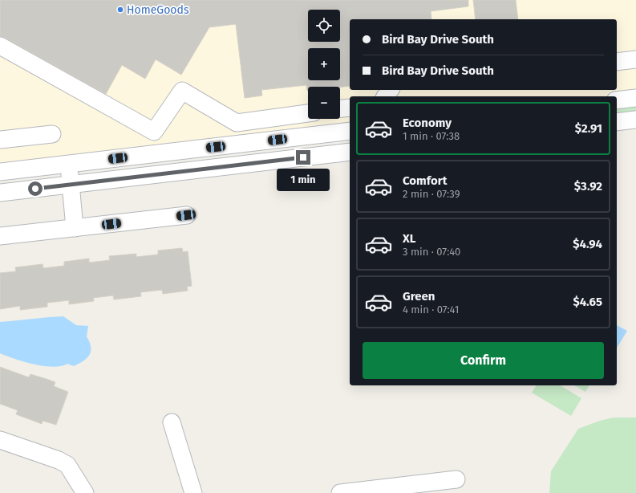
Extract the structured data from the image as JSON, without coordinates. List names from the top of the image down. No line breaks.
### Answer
{"places":["HomeGoods"],"page":{"map_buttons":["+","−"],"banner":["Bird Bay Drive South","Bird Bay Drive South"],"list":[{"name":"Economy","note":"1 min · 07:38","value":"$2.91"},{"name":"Comfort","note":"2 min · 07:39","value":"$3.92"},{"name":"XL","note":"3 min · 07:40","value":"$4.94"},{"name":"Green","note":"4 min · 07:41","value":"$4.65"}],"bubble":"1 min","buttons":"Confirm"}}
